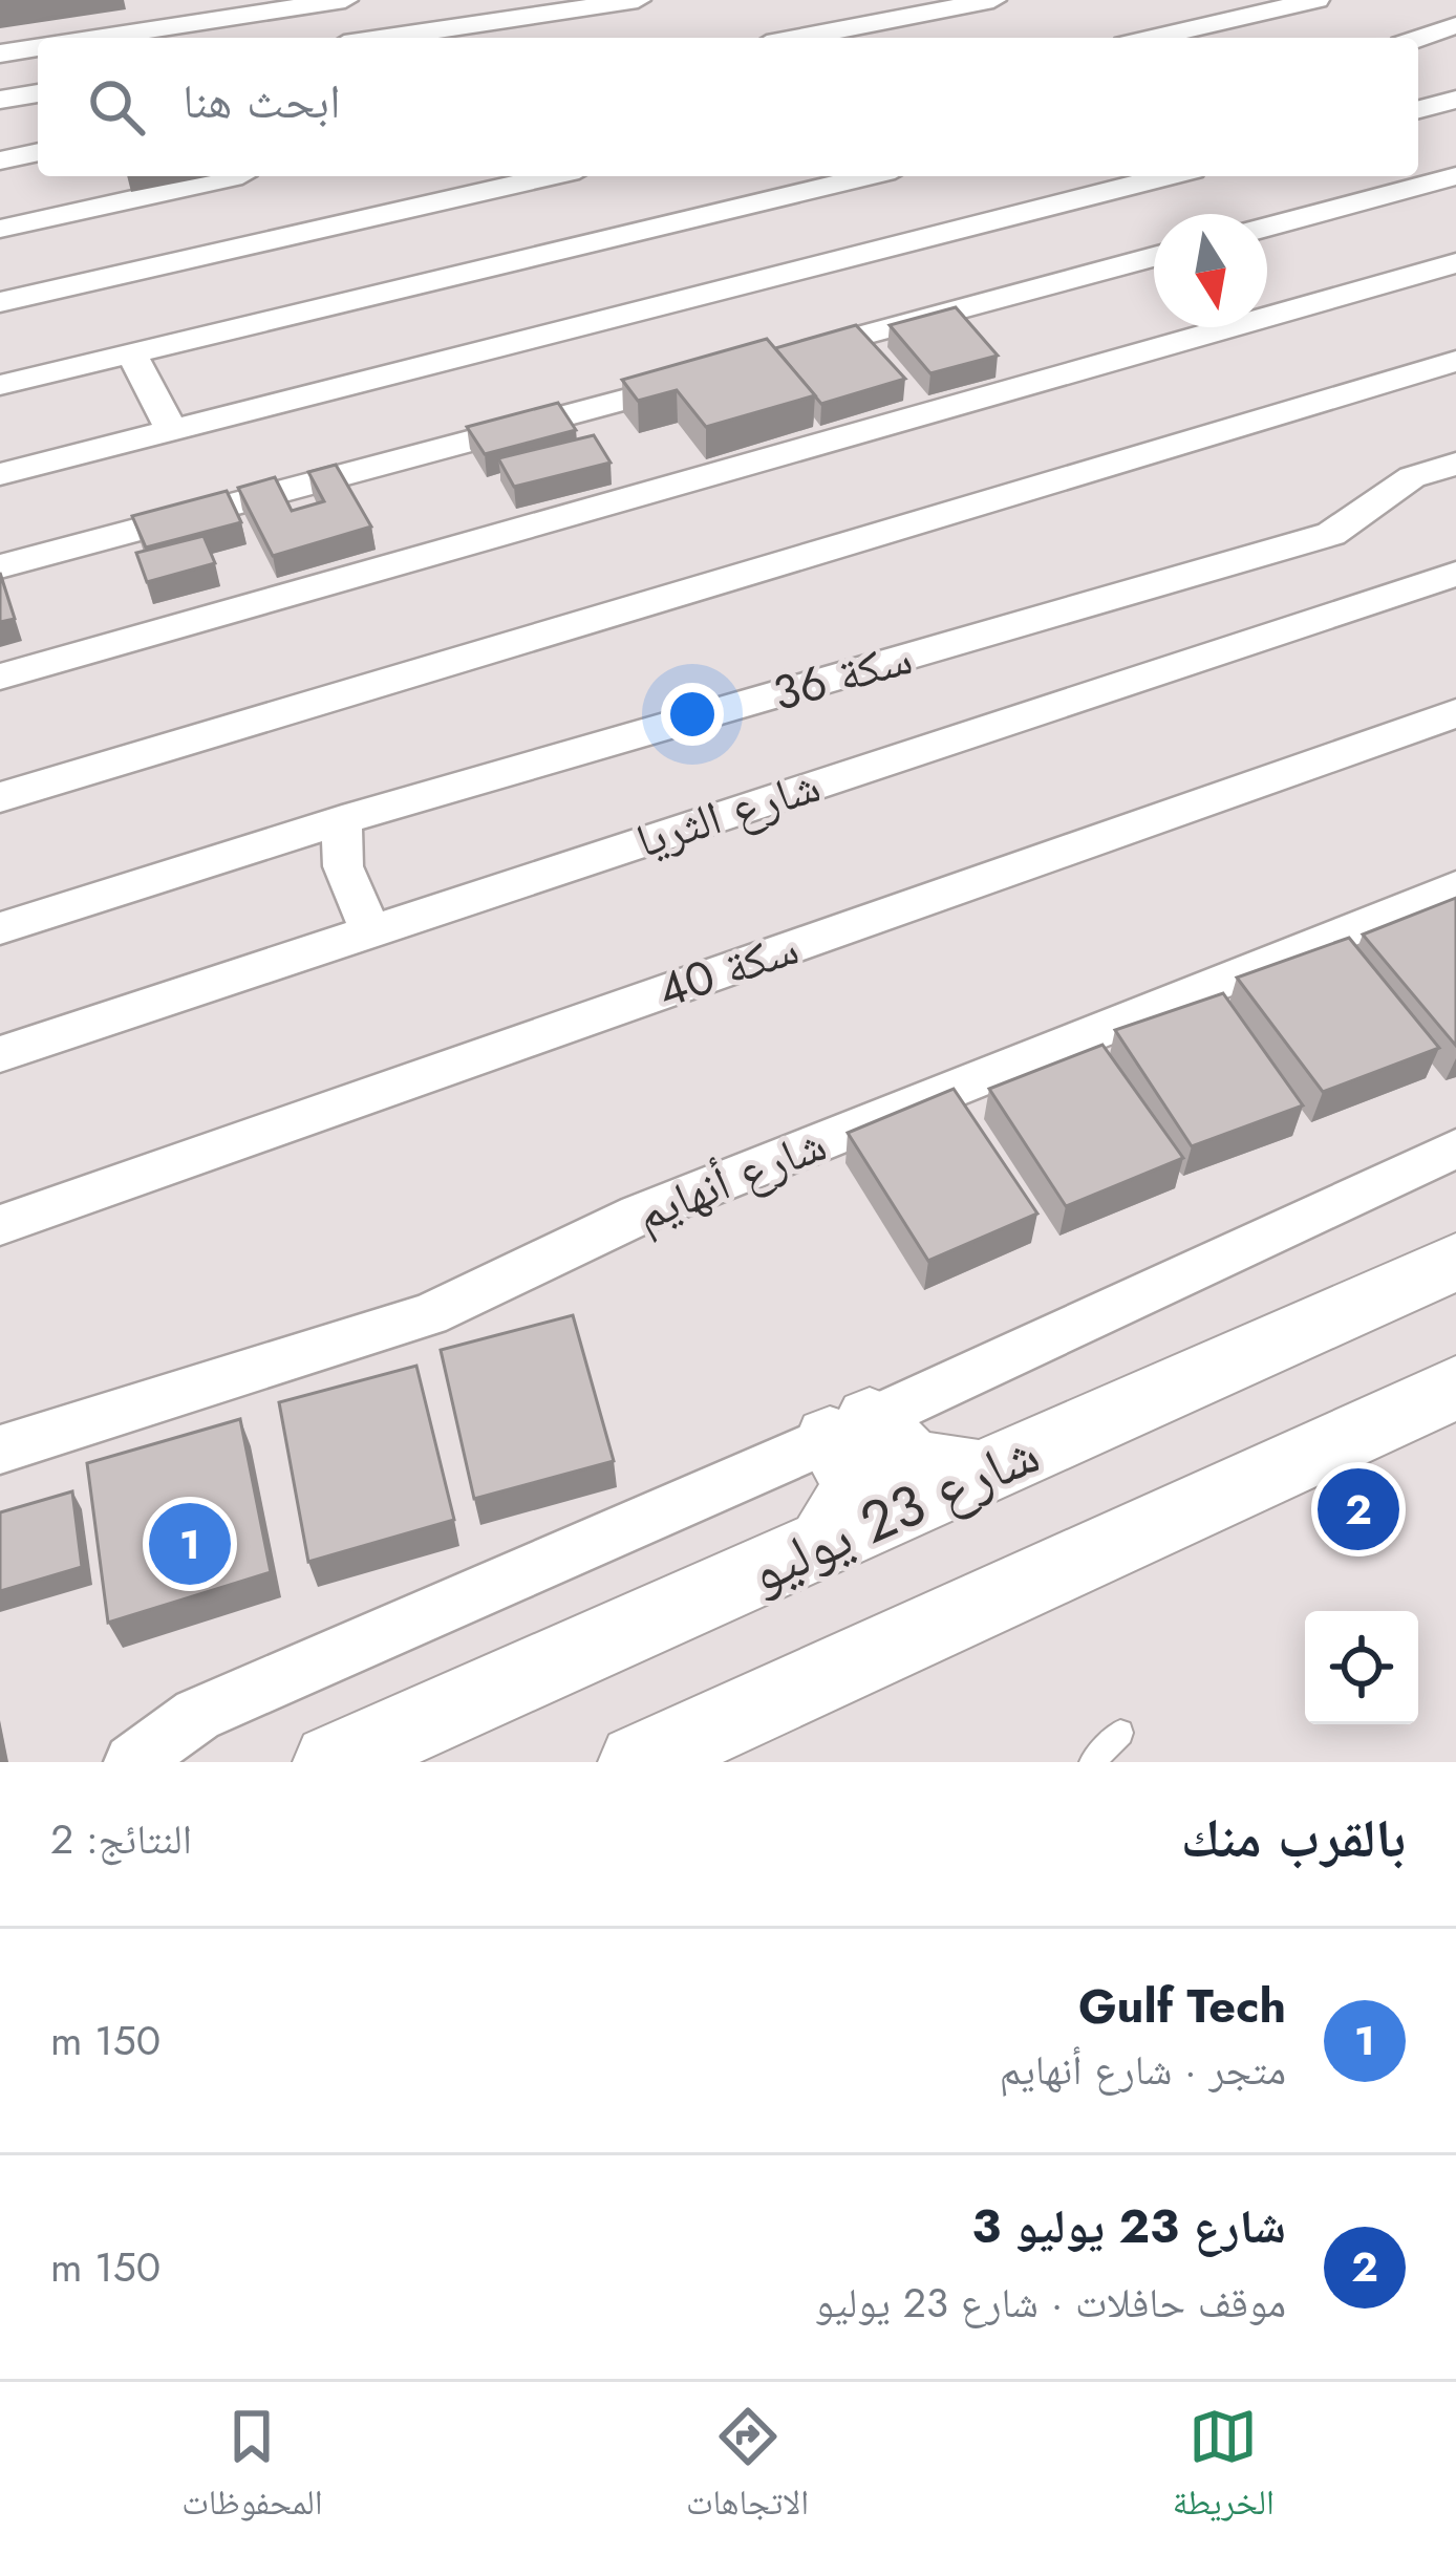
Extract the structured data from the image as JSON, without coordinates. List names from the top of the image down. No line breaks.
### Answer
{"streets":{"main road":["شارع 23 يوليو"],"street":["سكة 36","شارع الثريا","سكة 40","شارع أنهايم"]},"north":"bottom","page":{"search":"ابحث هنا","pins":["2","1"],"heading":["بالقرب منك","النتائج: 2"],"list":[{"mark":"1","name":"Gulf Tech","note":"متجر · شارع أنهايم","value":"150 m"},{"mark":"2","name":"شارع 23 يوليو 3","note":"موقف حافلات · شارع 23 يوليو","value":"150 m"}],"nav":["الخريطة","الاتجاهات","المحفوظات"]}}
